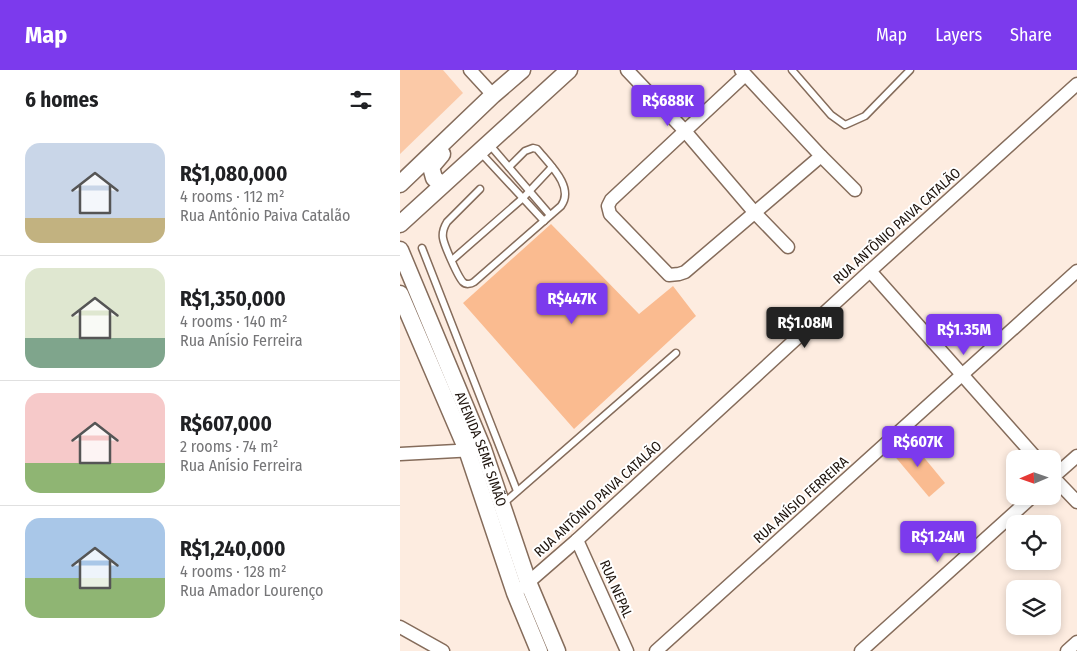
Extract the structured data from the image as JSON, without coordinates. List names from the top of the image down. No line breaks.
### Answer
{"streets":{"street":["RUA ANTÔNIO PAIVA CATALÃO","AVENIDA SEME SIMÃO","RUA ANÍSIO FERREIRA","RUA NEPAL"]},"crossings":[["RUA ANTÔNIO PAIVA CATALÃO","AVENIDA SEME SIMÃO"],["RUA ANTÔNIO PAIVA CATALÃO","RUA NEPAL"]],"north":"left","page":{"header":"Map","nav":["Map","Layers","Share"],"heading":"6 homes","price":["R$688K","R$447K","R$1.08M","R$1.35M","R$607K","R$1.24M"],"list":[{"name":"R$1,080,000","note":"4 rooms · 112 m² · Rua Antônio Paiva Catalão"},{"name":"R$1,350,000","note":"4 rooms · 140 m² · Rua Anísio Ferreira"},{"name":"R$607,000","note":"2 rooms · 74 m² · Rua Anísio Ferreira"},{"name":"R$1,240,000","note":"4 rooms · 128 m² · Rua Amador Lourenço"}]}}
